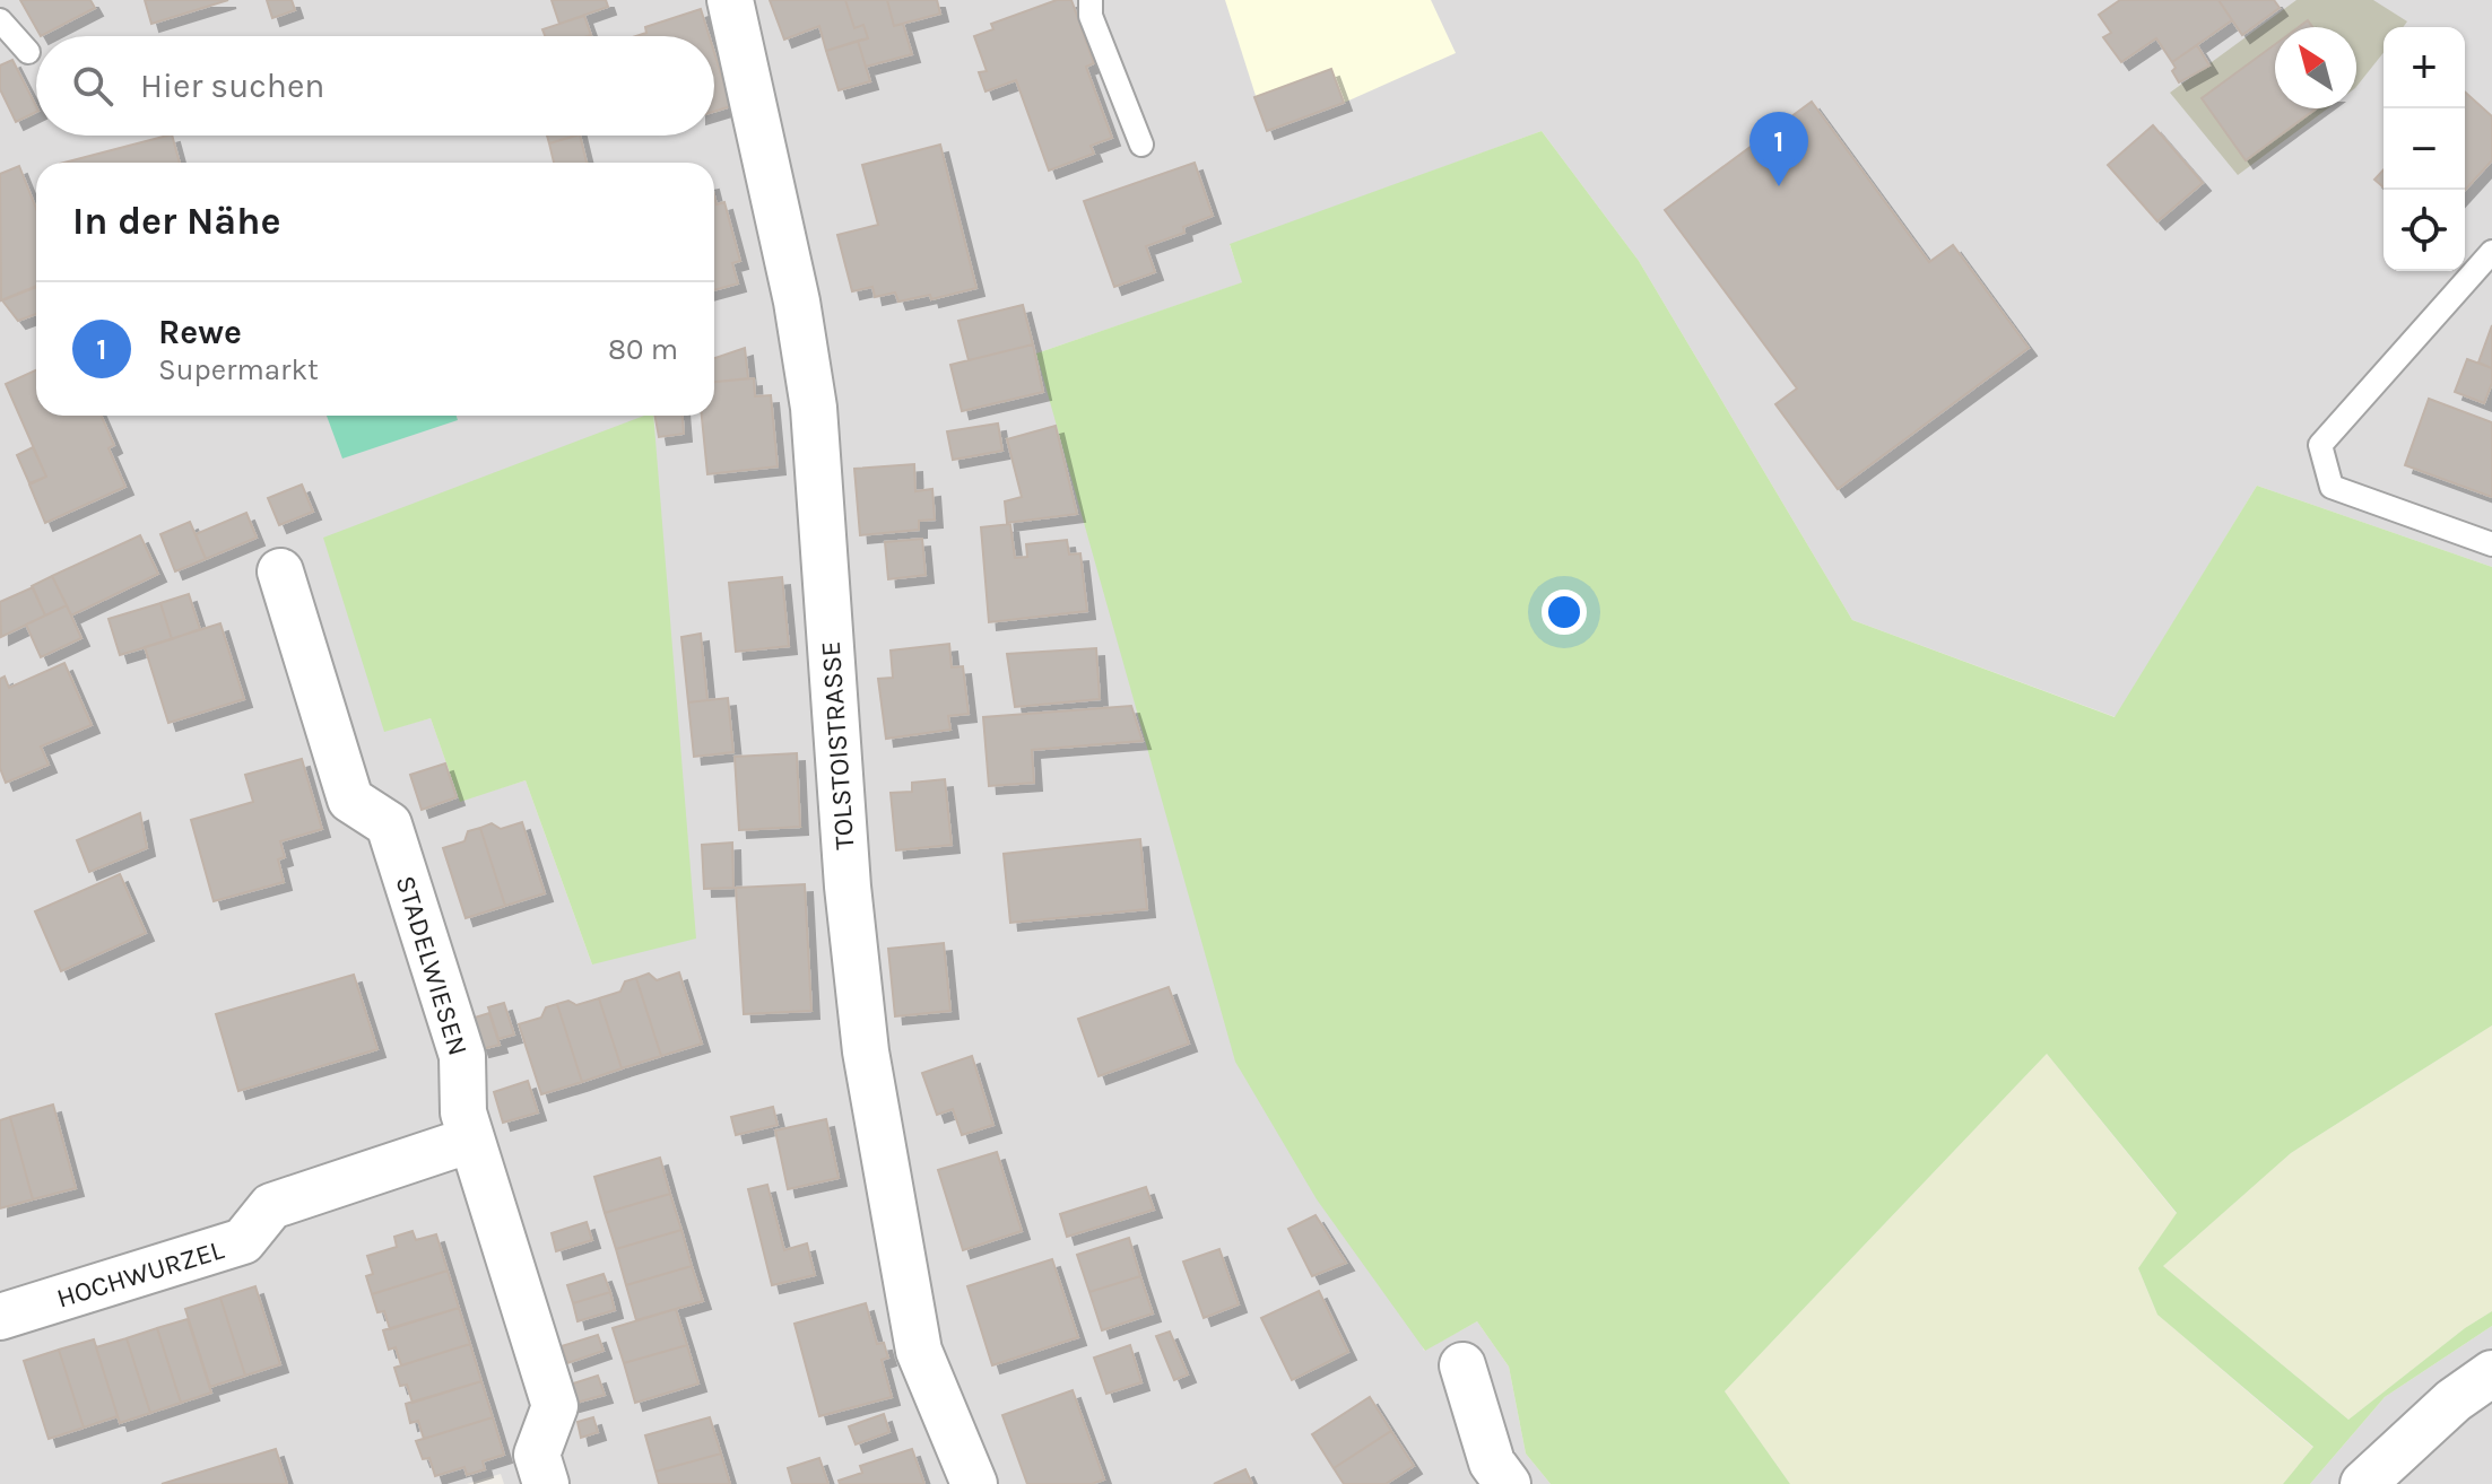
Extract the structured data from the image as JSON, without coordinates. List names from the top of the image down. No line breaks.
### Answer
{"streets":{"street":["TOLSTOISTRASSE","STADELWIESEN","HOCHWURZEL"]},"crossings":[["STADELWIESEN","HOCHWURZEL"]],"north":"top left","page":{"map_buttons":["+","−"],"search":"Hier suchen","pins":"1","heading":"In der Nähe","list":[{"mark":"1","name":"Rewe","note":"Supermarkt","value":"80 m"}]}}
